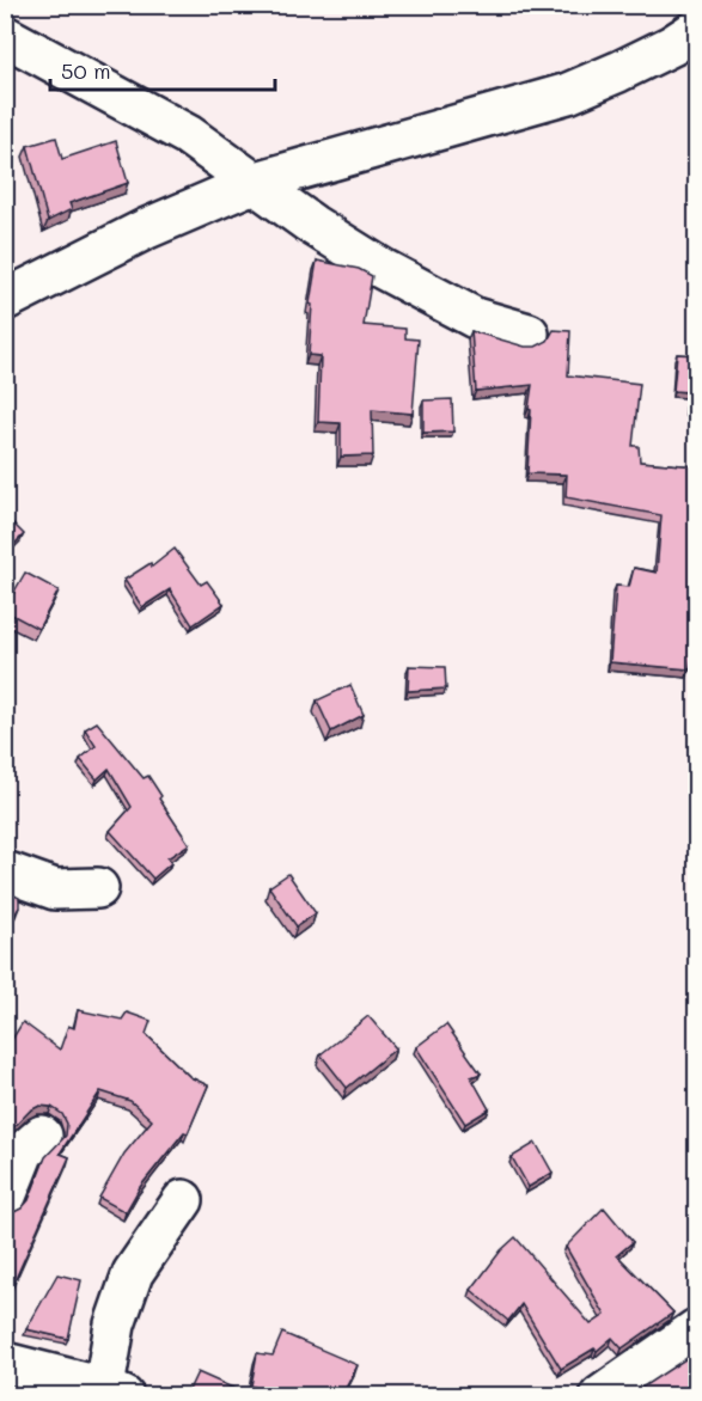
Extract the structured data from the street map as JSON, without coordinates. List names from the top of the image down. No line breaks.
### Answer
{"scale_bar":"50 m"}
